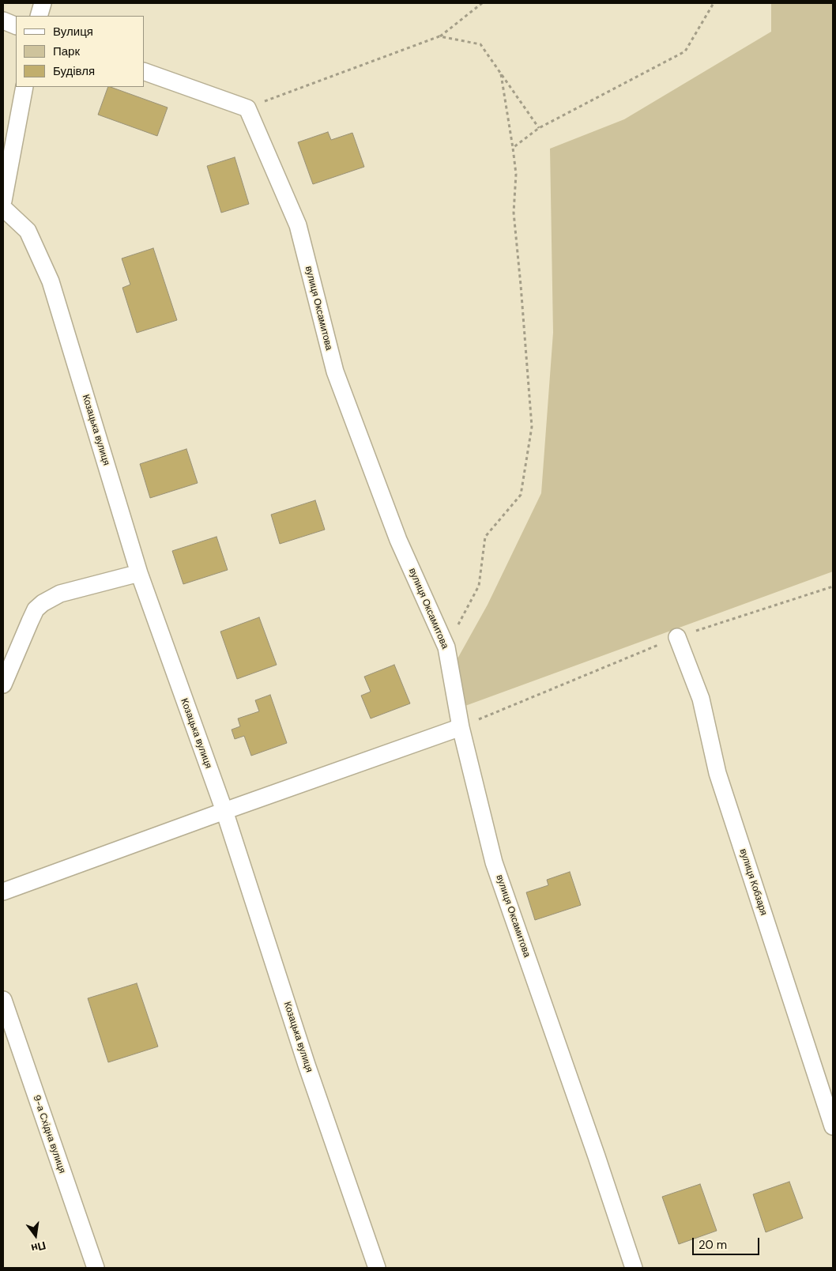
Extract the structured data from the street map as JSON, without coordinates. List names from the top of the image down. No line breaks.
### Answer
{"streets":{"street":["вулиця Оксамитова","Козацька вулиця","вулиця Кобзаря","9-а Східна вулиця"]},"legend":["Вулиця","Парк","Будівля"],"scale_bar":"20 m","north":"bottom"}
